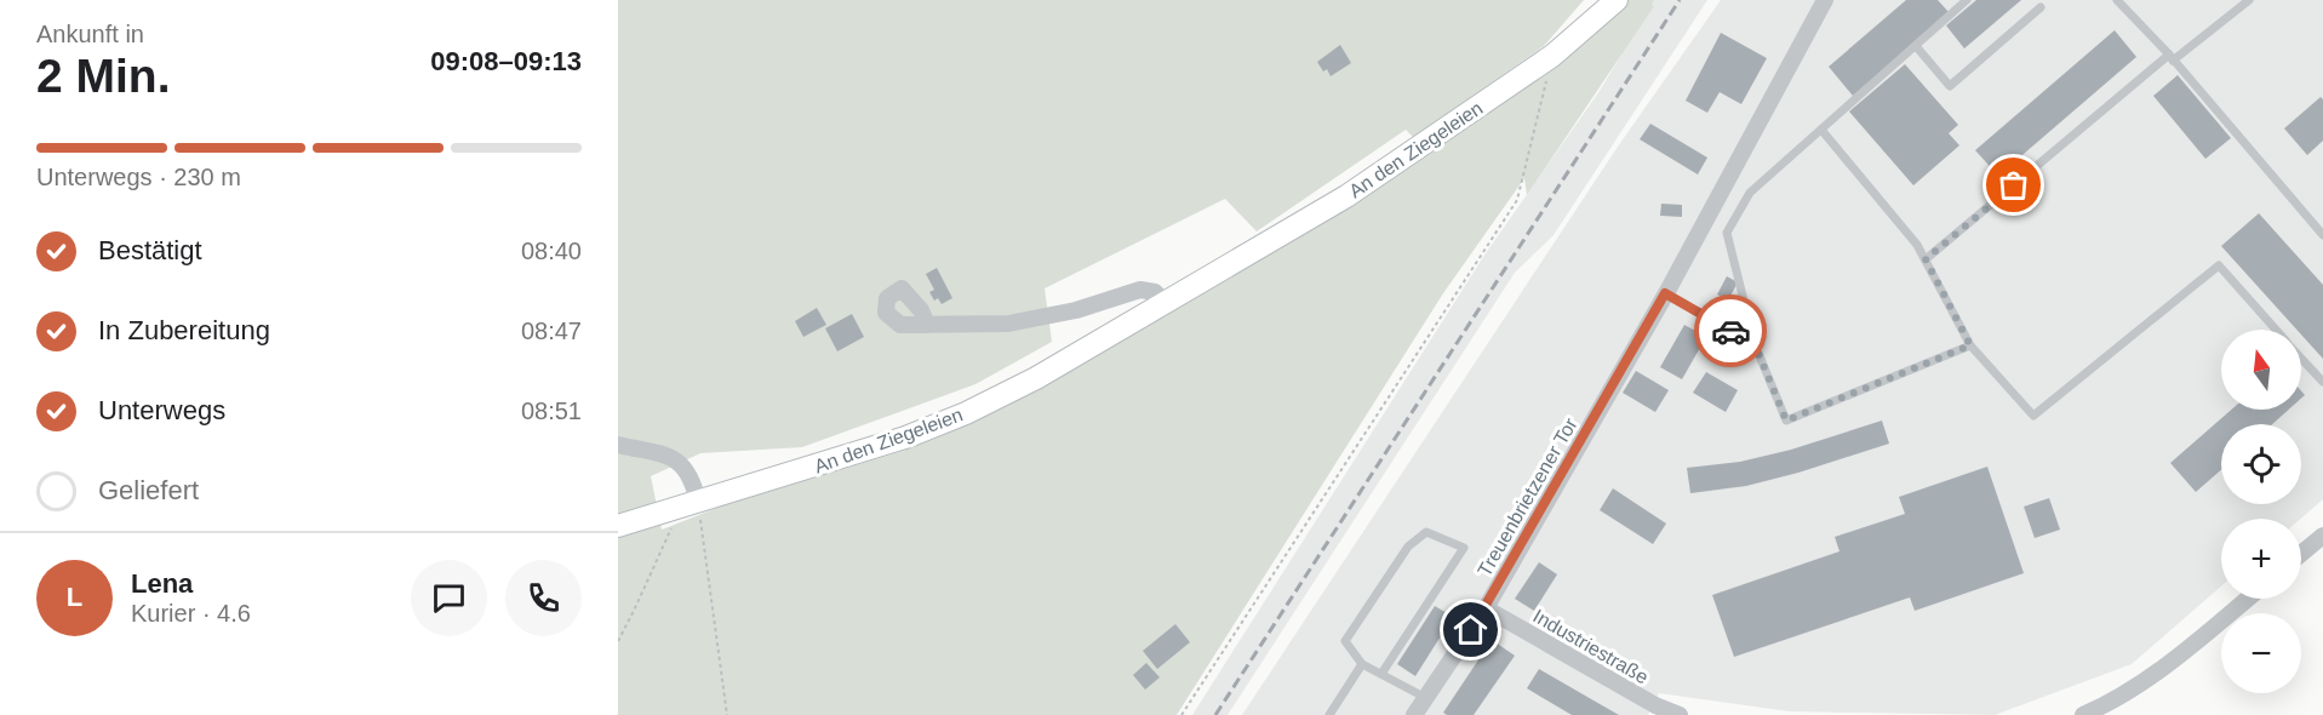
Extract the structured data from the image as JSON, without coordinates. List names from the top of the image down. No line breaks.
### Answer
{"streets":{"street":["An den Ziegeleien","Treuenbrietzener Tor","Industriestraße"]},"crossings":[["Treuenbrietzener Tor","Industriestraße"]],"north":"top","page":{"heading":["2 Min.","Ankunft in","09:08–09:13"],"panel":["Lena","Kurier · 4.6"],"bar":"Unterwegs · 230 m","list":[["Bestätigt","08:40"],["In Zubereitung","08:47"],["Unterwegs","08:51"],"Geliefert"],"map_buttons":["+","−"],"round":"L"}}
